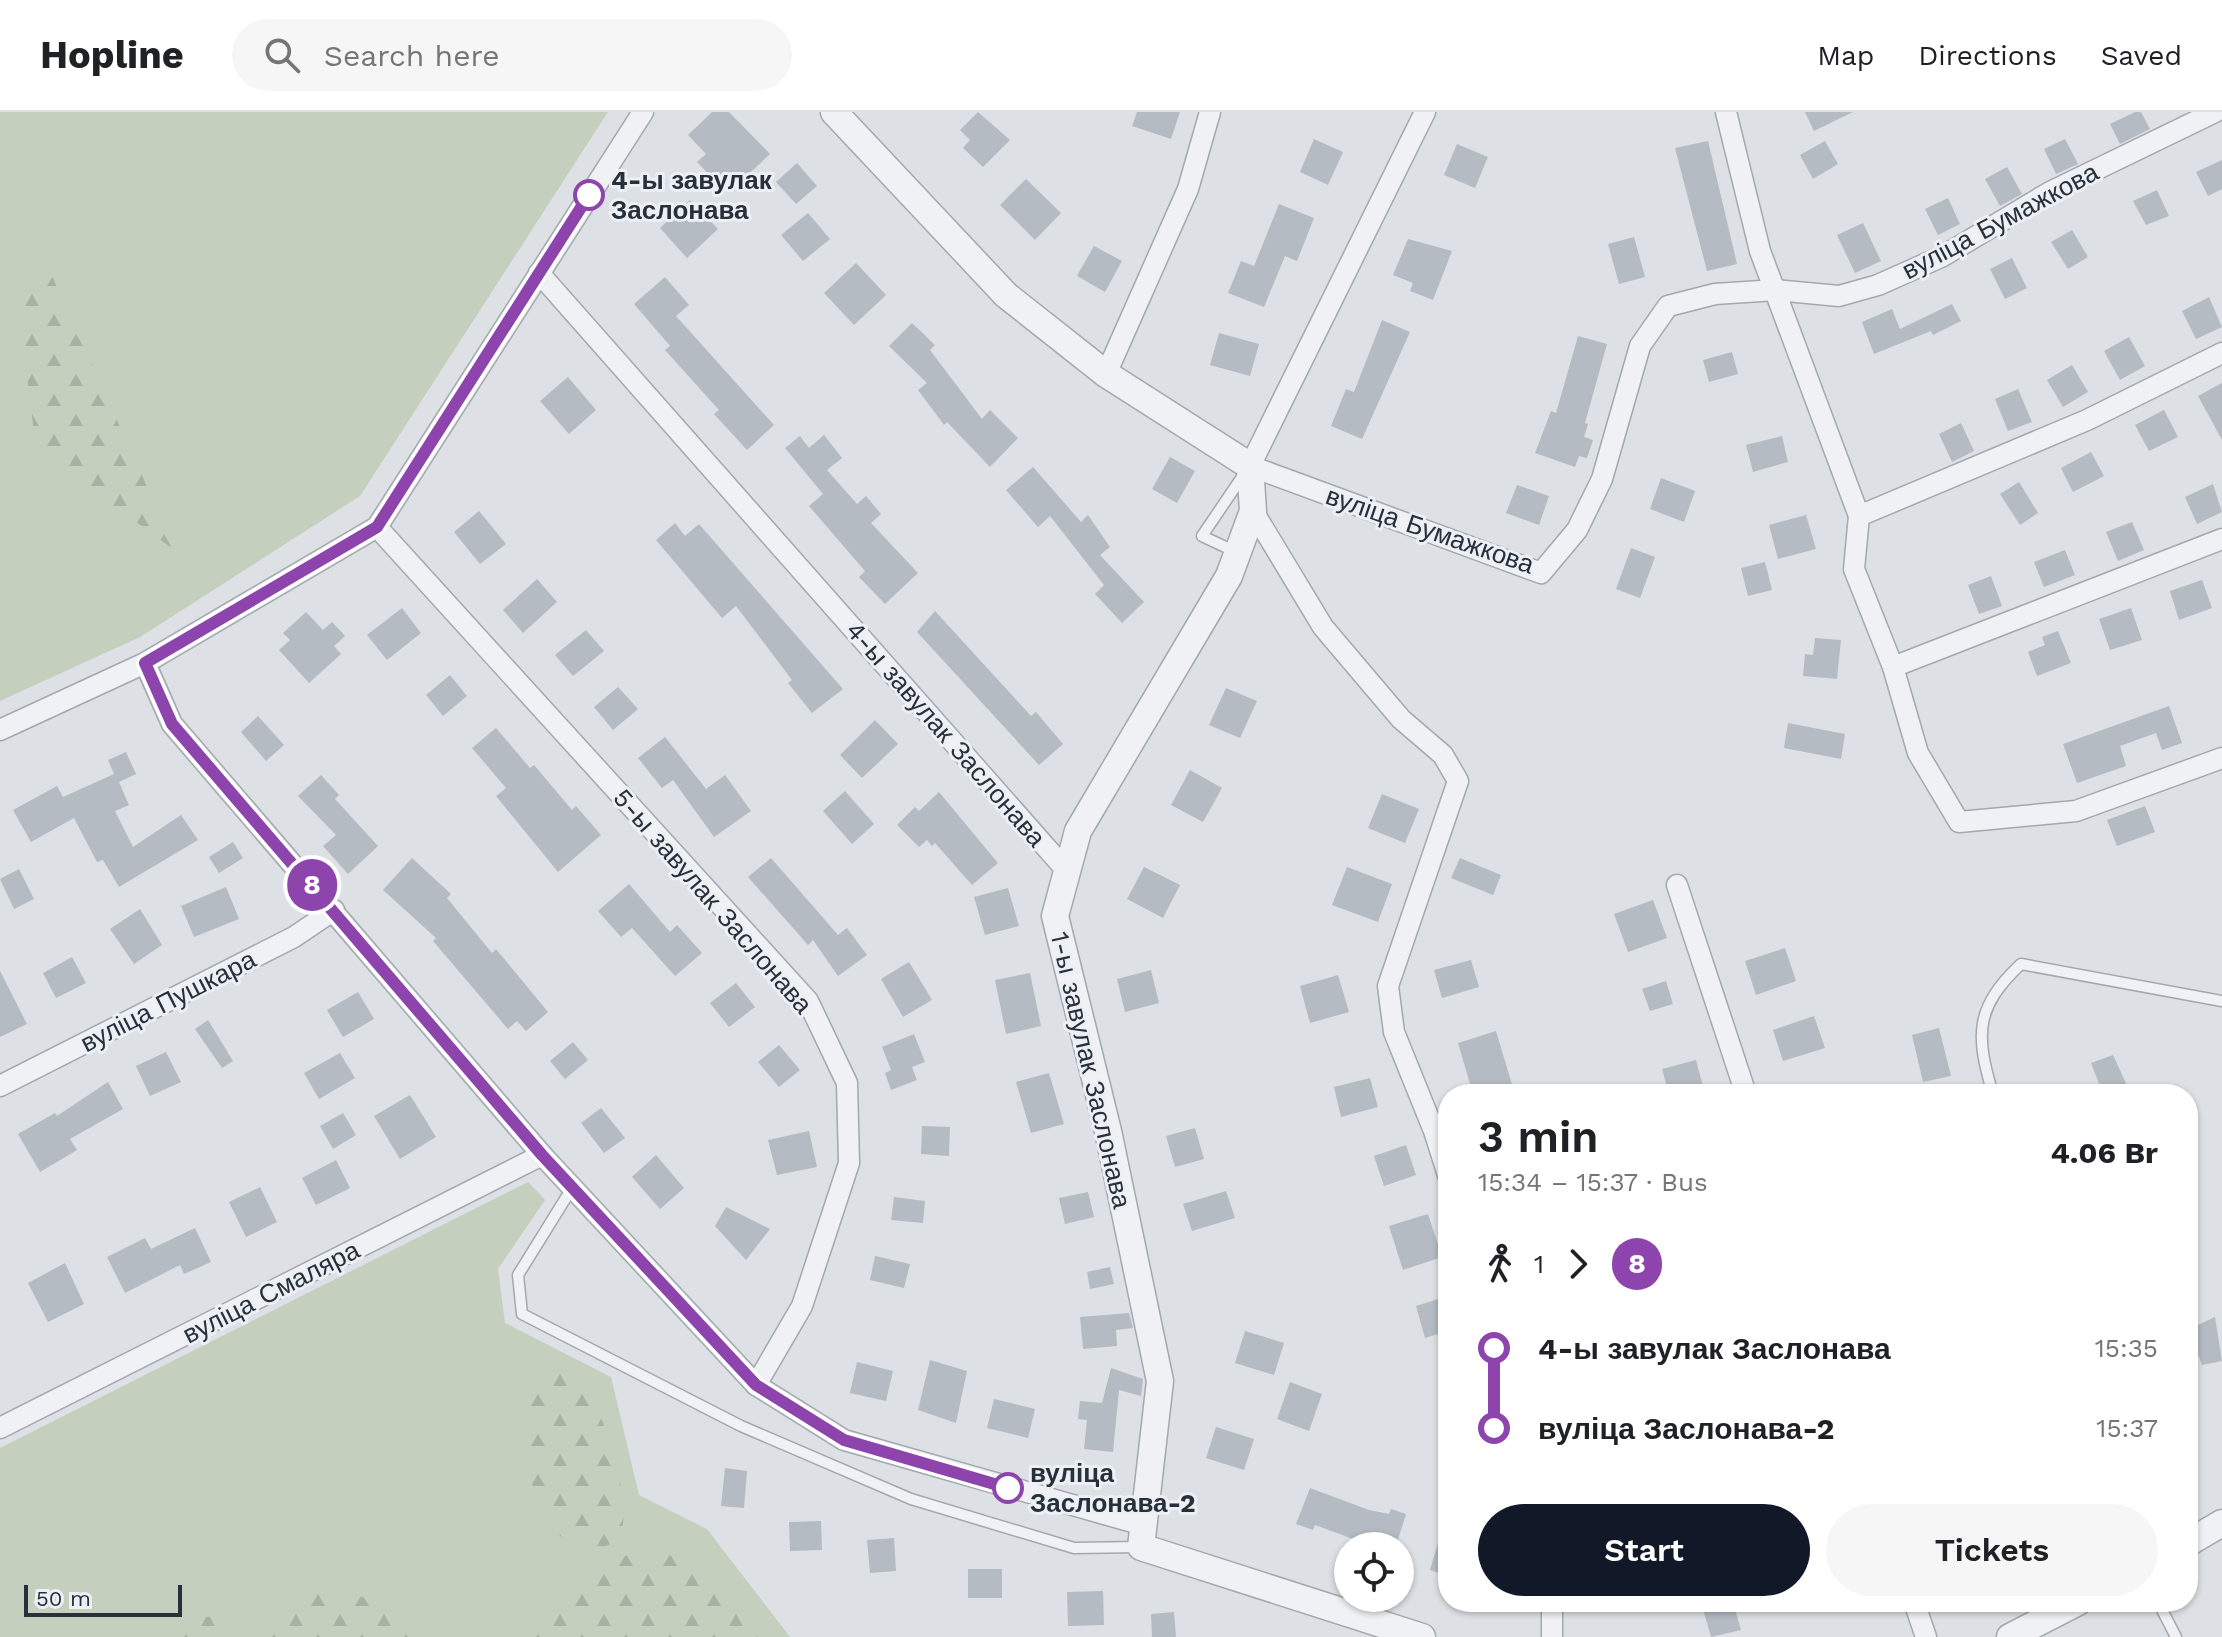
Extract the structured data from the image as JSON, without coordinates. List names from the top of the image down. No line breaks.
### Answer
{"streets":{"street":["вуліца Бумажкова","4-ы завулак Заслонава","5-ы завулак Заслонава","вуліца Пушкара","1-ы завулак Заслонава","вуліца Смаляра"]},"crossings":[["вуліца Бумажкова","1-ы завулак Заслонава"],["4-ы завулак Заслонава","1-ы завулак Заслонава"]],"places":["4-ы завулак Заслонава","вуліца Заслонава-2"],"lines":["bus line 8"],"scale_bar":"50 m","page":{"header":"Hopline","search":"Search here","nav":["Map","Directions","Saved"],"on_map":"8","heading":["3 min","15:34 – 15:37 · Bus","4.06 Br"],"legs":["1","8"],"list":[{"name":"4-ы завулак Заслонава","value":"15:35"},{"name":"вуліца Заслонава-2","value":"15:37"}],"buttons":["Start","Tickets"],"scale":"50 m"}}
